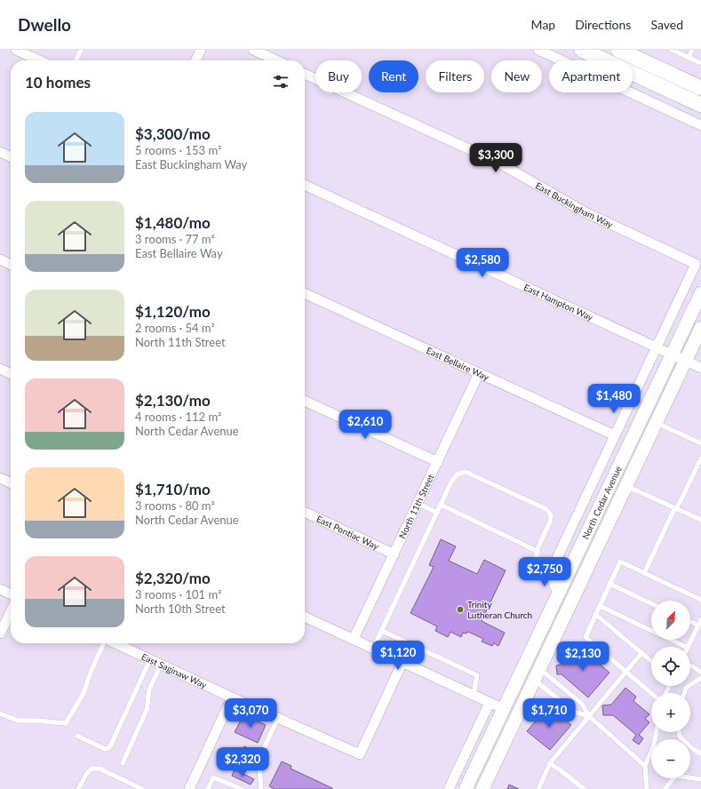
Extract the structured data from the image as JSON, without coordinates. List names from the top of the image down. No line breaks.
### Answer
{"streets":{"main road":["North Cedar Avenue"],"street":["East Buckingham Way","East Hampton Way","East Bellaire Way","North 11th Street","East Pontiac Way","East Saginaw Way"]},"crossings":[["East Buckingham Way","East Hampton Way"],["East Hampton Way","North Cedar Avenue"],["East Bellaire Way","North 11th Street"],["North 11th Street","East Pontiac Way"]],"places":["Trinity Lutheran Church"],"north":"top right","page":{"header":"Dwello","nav":["Map","Directions","Saved"],"chip":["Buy","Rent","Filters","New","Apartment"],"heading":"10 homes","list":[{"name":"$3,300/mo","note":"5 rooms · 153 m² · East Buckingham Way"},{"name":"$1,480/mo","note":"3 rooms · 77 m² · East Bellaire Way"},{"name":"$1,120/mo","note":"2 rooms · 54 m² · North 11th Street"},{"name":"$2,130/mo","note":"4 rooms · 112 m² · North Cedar Avenue"},{"name":"$1,710/mo","note":"3 rooms · 80 m² · North Cedar Avenue"},{"name":"$2,320/mo","note":"3 rooms · 101 m² · North 10th Street"}],"price":["$3,300","$2,580","$1,480","$2,610","$2,750","$1,120","$2,130","$3,070","$1,710","$2,320"],"map_buttons":["+","−"]}}
